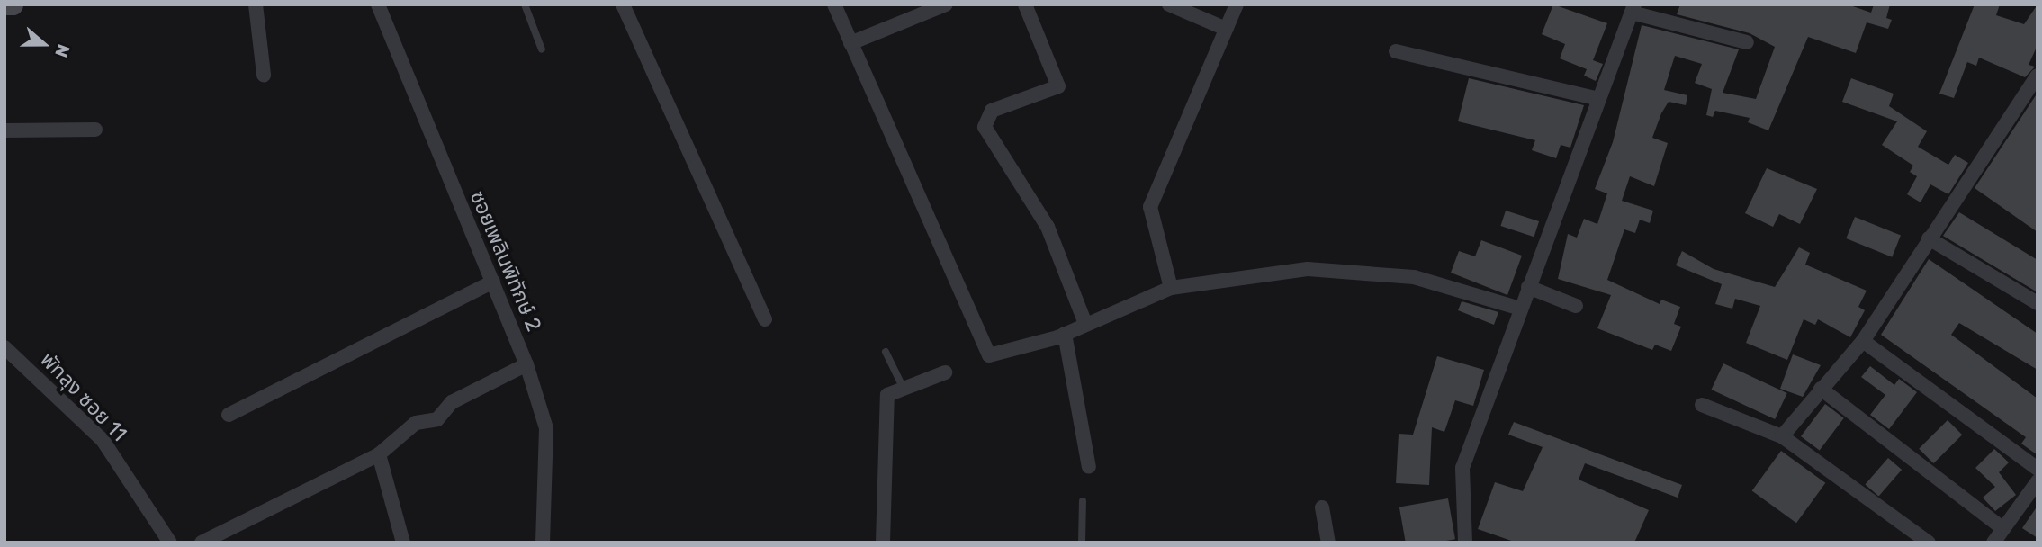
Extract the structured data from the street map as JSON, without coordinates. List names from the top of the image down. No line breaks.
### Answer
{"streets":{"street":["ซอยเพลินพิทักษ์ 2","พัทลุง ซอย 11"]},"north":"right"}
